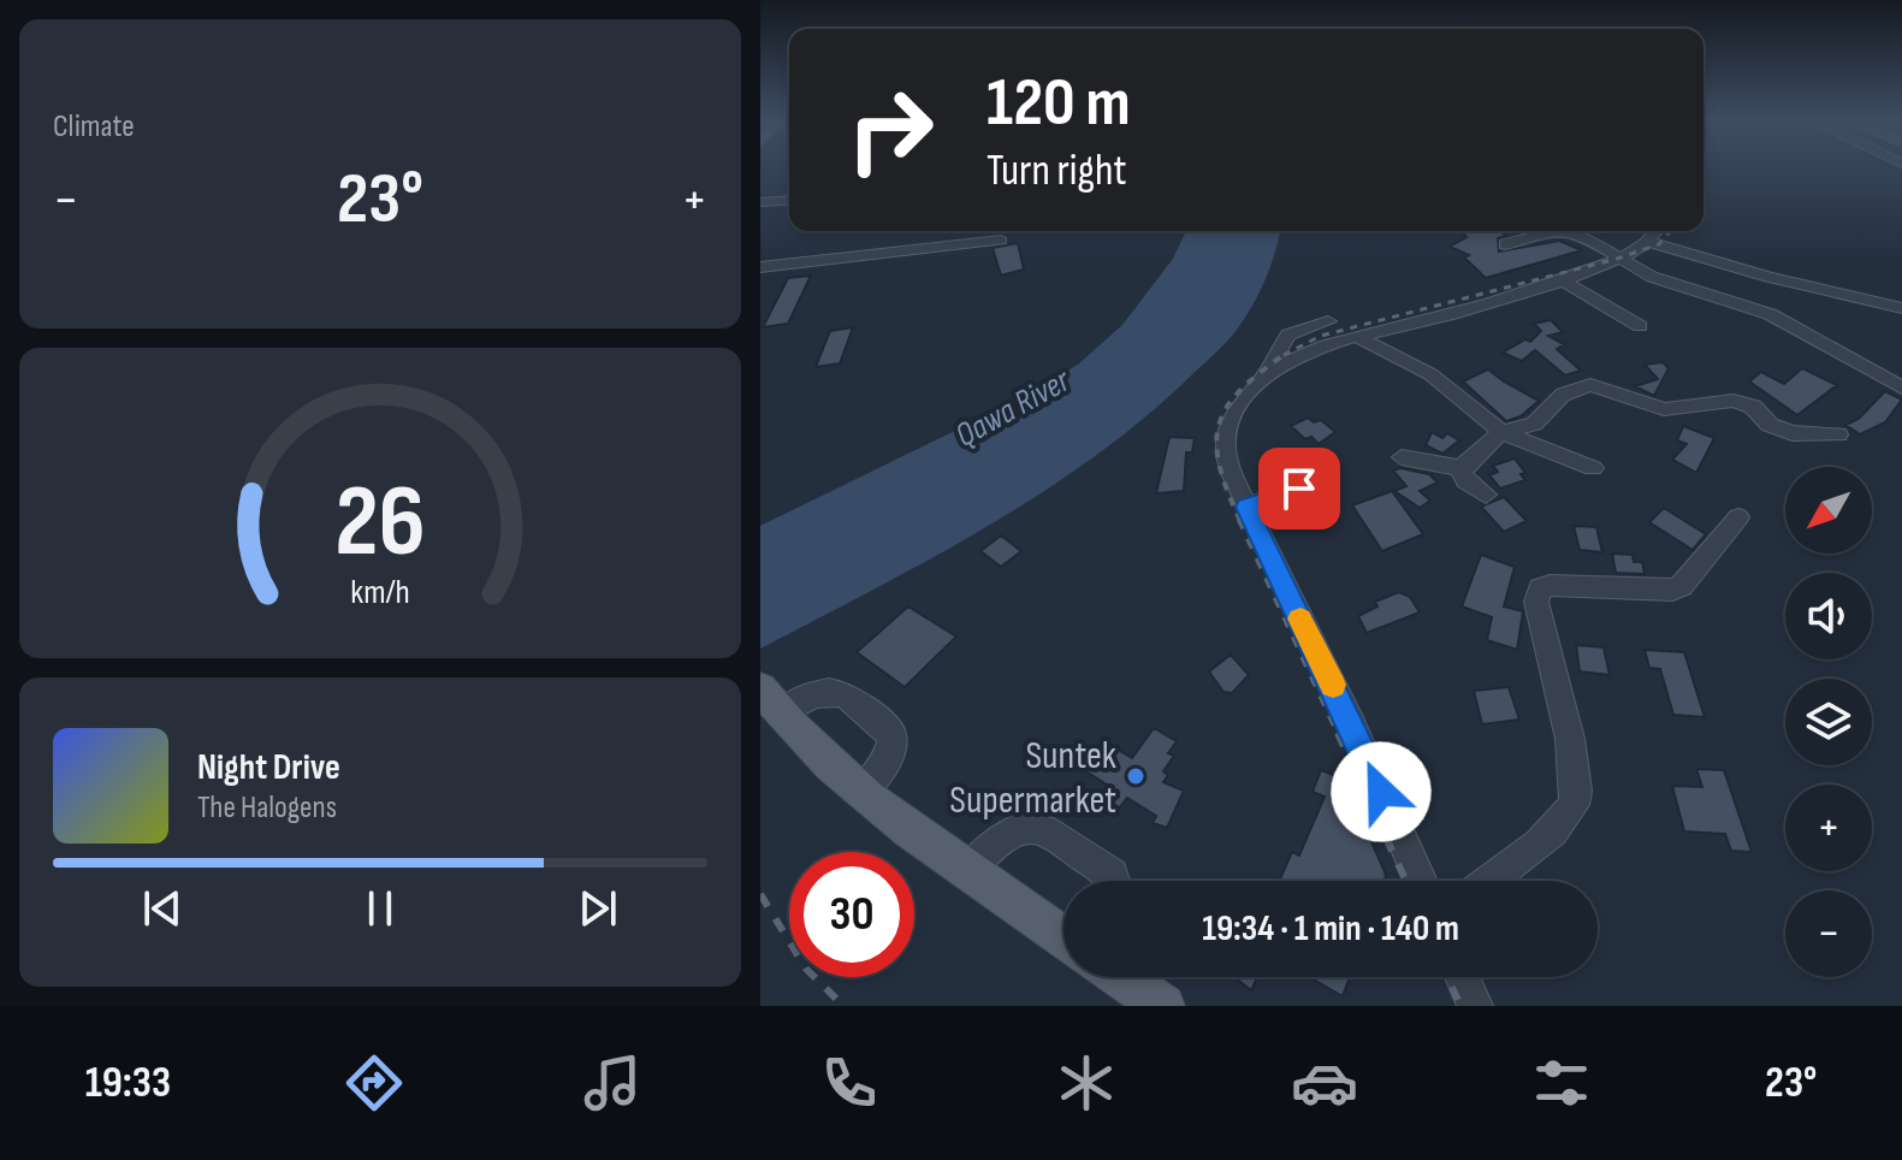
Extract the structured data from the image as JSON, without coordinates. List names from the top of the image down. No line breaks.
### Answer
{"water":["Qawa River"],"places":["Suntek Supermarket"],"north":"bottom left","page":{"tile":"Climate","turn":["120 m","Turn right"],"heat":["−","23°","+"],"map_buttons":["+","−"],"song":["Night Drive","The Halogens"],"limit":"30","trip":"19:34 · 1 min · 140 m","tabs":["19:33","23°"],"gauge":["26","km/h"]}}
